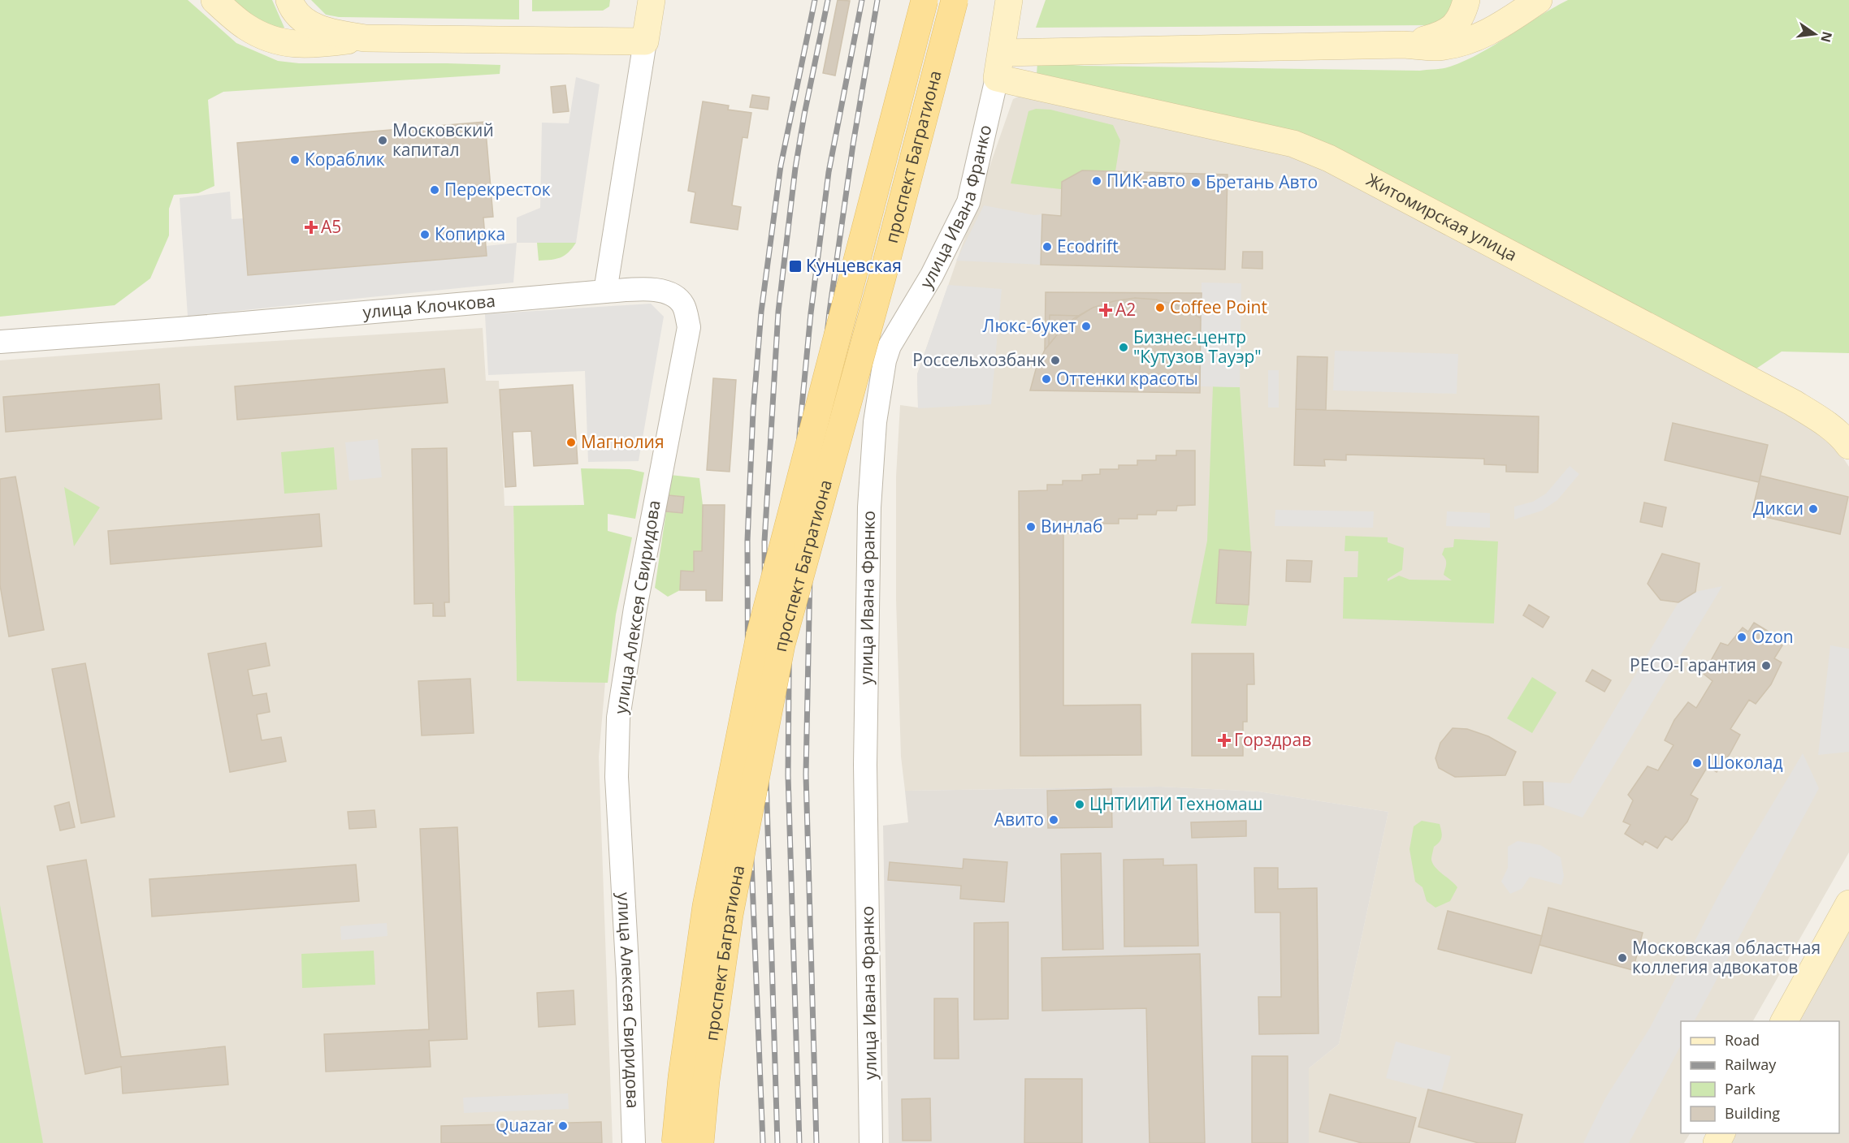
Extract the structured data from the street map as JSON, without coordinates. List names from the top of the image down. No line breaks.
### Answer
{"streets":{"main road":["проспект Багратиона"],"street":["улица Ивана Франко","Житомирская улица","улица Клочкова","улица Алексея Свиридова"]},"crossings":[["улица Ивана Франко","Житомирская улица"],["улица Клочкова","улица Алексея Свиридова"]],"places":{"other":["Московский капитал","Кораблик","ПИК-авто","Бретань Авто","Перекресток","Копирка","Ecodrift","Coffee Point","Люкс-букет","Бизнес-центр \"Кутузов Тауэр\"","Россельхозбанк","Оттенки красоты","Магнолия","Дикси","Винлаб","Ozon","РЕСО-Гарантия","Шоколад","ЦНТИИТИ Техномаш","Авито","Московская областная коллегия адвокатов","Quazar"],"health":["А5","А2","Горздрав"],"transit":["Кунцевская"]},"legend":["Road","Railway","Park","Building"],"north":"right"}
